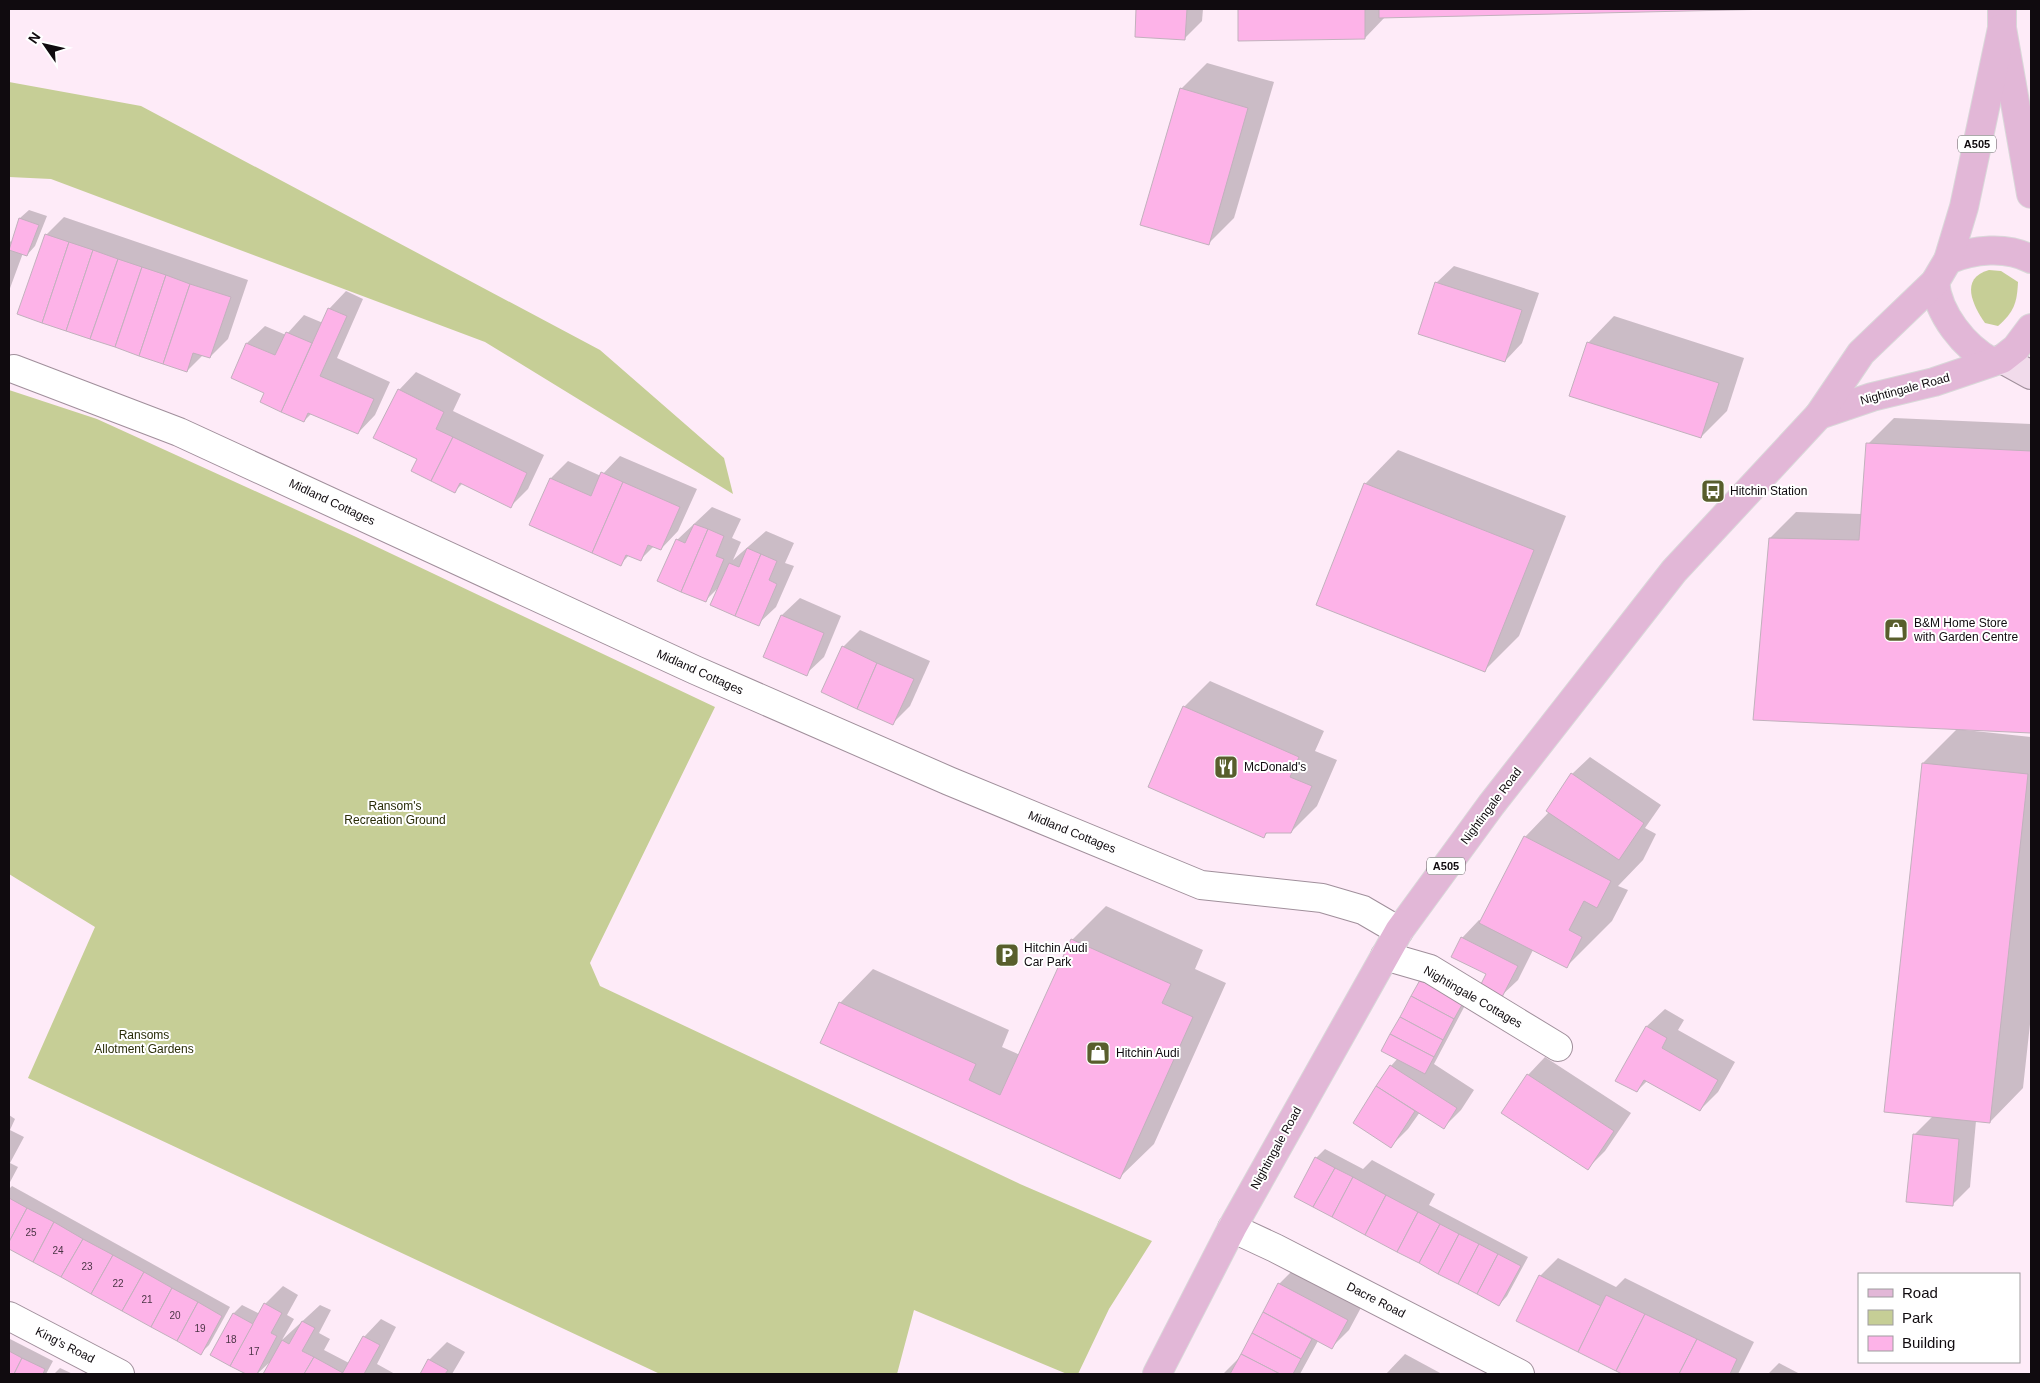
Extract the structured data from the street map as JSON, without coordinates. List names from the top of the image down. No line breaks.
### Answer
{"streets":{"main road":["A505","Nightingale Road"],"street":["Midland Cottages","Nightingale Cottages","Dacre Road","King's Road"]},"crossings":[["A505","Nightingale Road"],["Nightingale Road","Midland Cottages"],["Nightingale Road","Nightingale Cottages"],["Nightingale Road","Dacre Road"]],"parks":["Ransom's Recreation Ground","Ransoms Allotment Gardens"],"places":{"bus stop":["Hitchin Station"],"shop":["B&M Home Store with Garden Centre","Hitchin Audi"],"restaurant":["McDonald's"],"parking":["Hitchin Audi Car Park"]},"house_numbers":["25","24","23","22","21","20","19","18","17"],"legend":["Road","Park","Building"],"north":"top left"}
